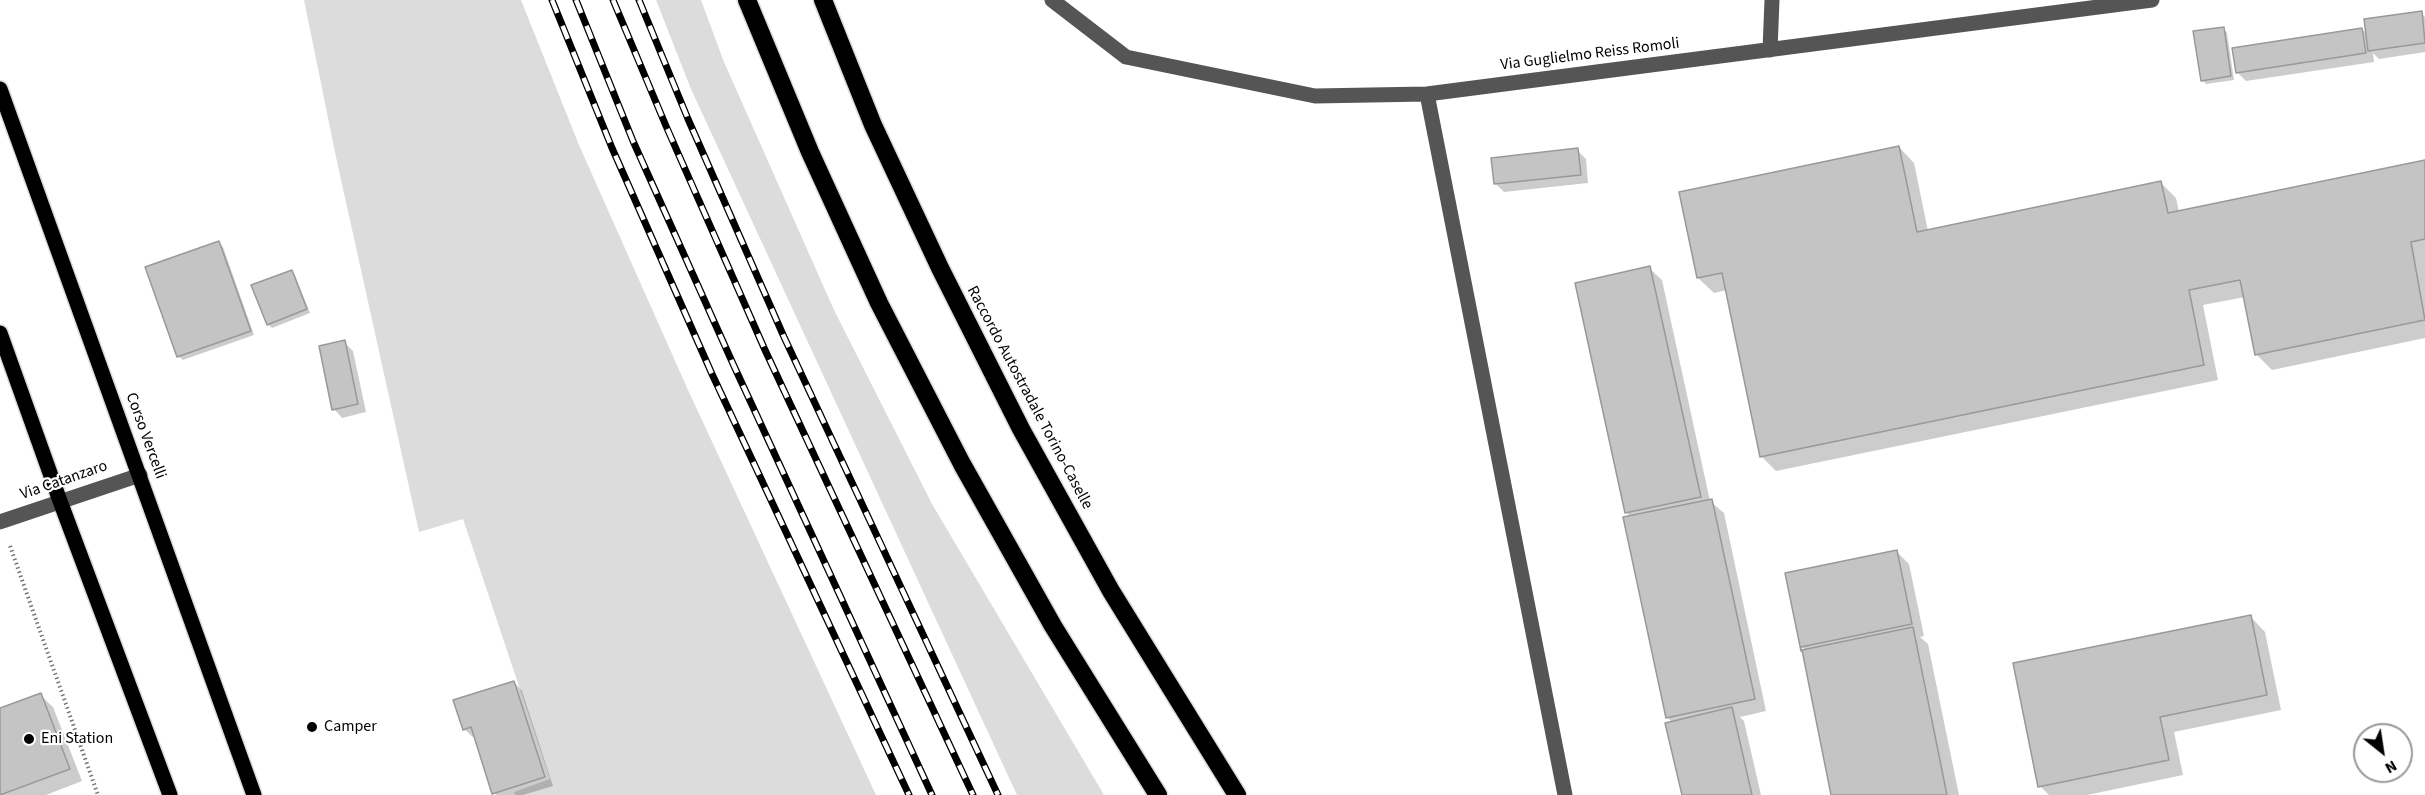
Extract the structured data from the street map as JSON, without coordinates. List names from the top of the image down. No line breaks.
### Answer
{"streets":{"highway":["Raccordo Autostradale Torino-Caselle"],"main road":["Corso Vercelli"],"street":["Via Guglielmo Reiss Romoli","Via Catanzaro"]},"crossings":[["Corso Vercelli","Via Catanzaro"]],"places":["Camper","Eni Station"],"north":"bottom right"}
